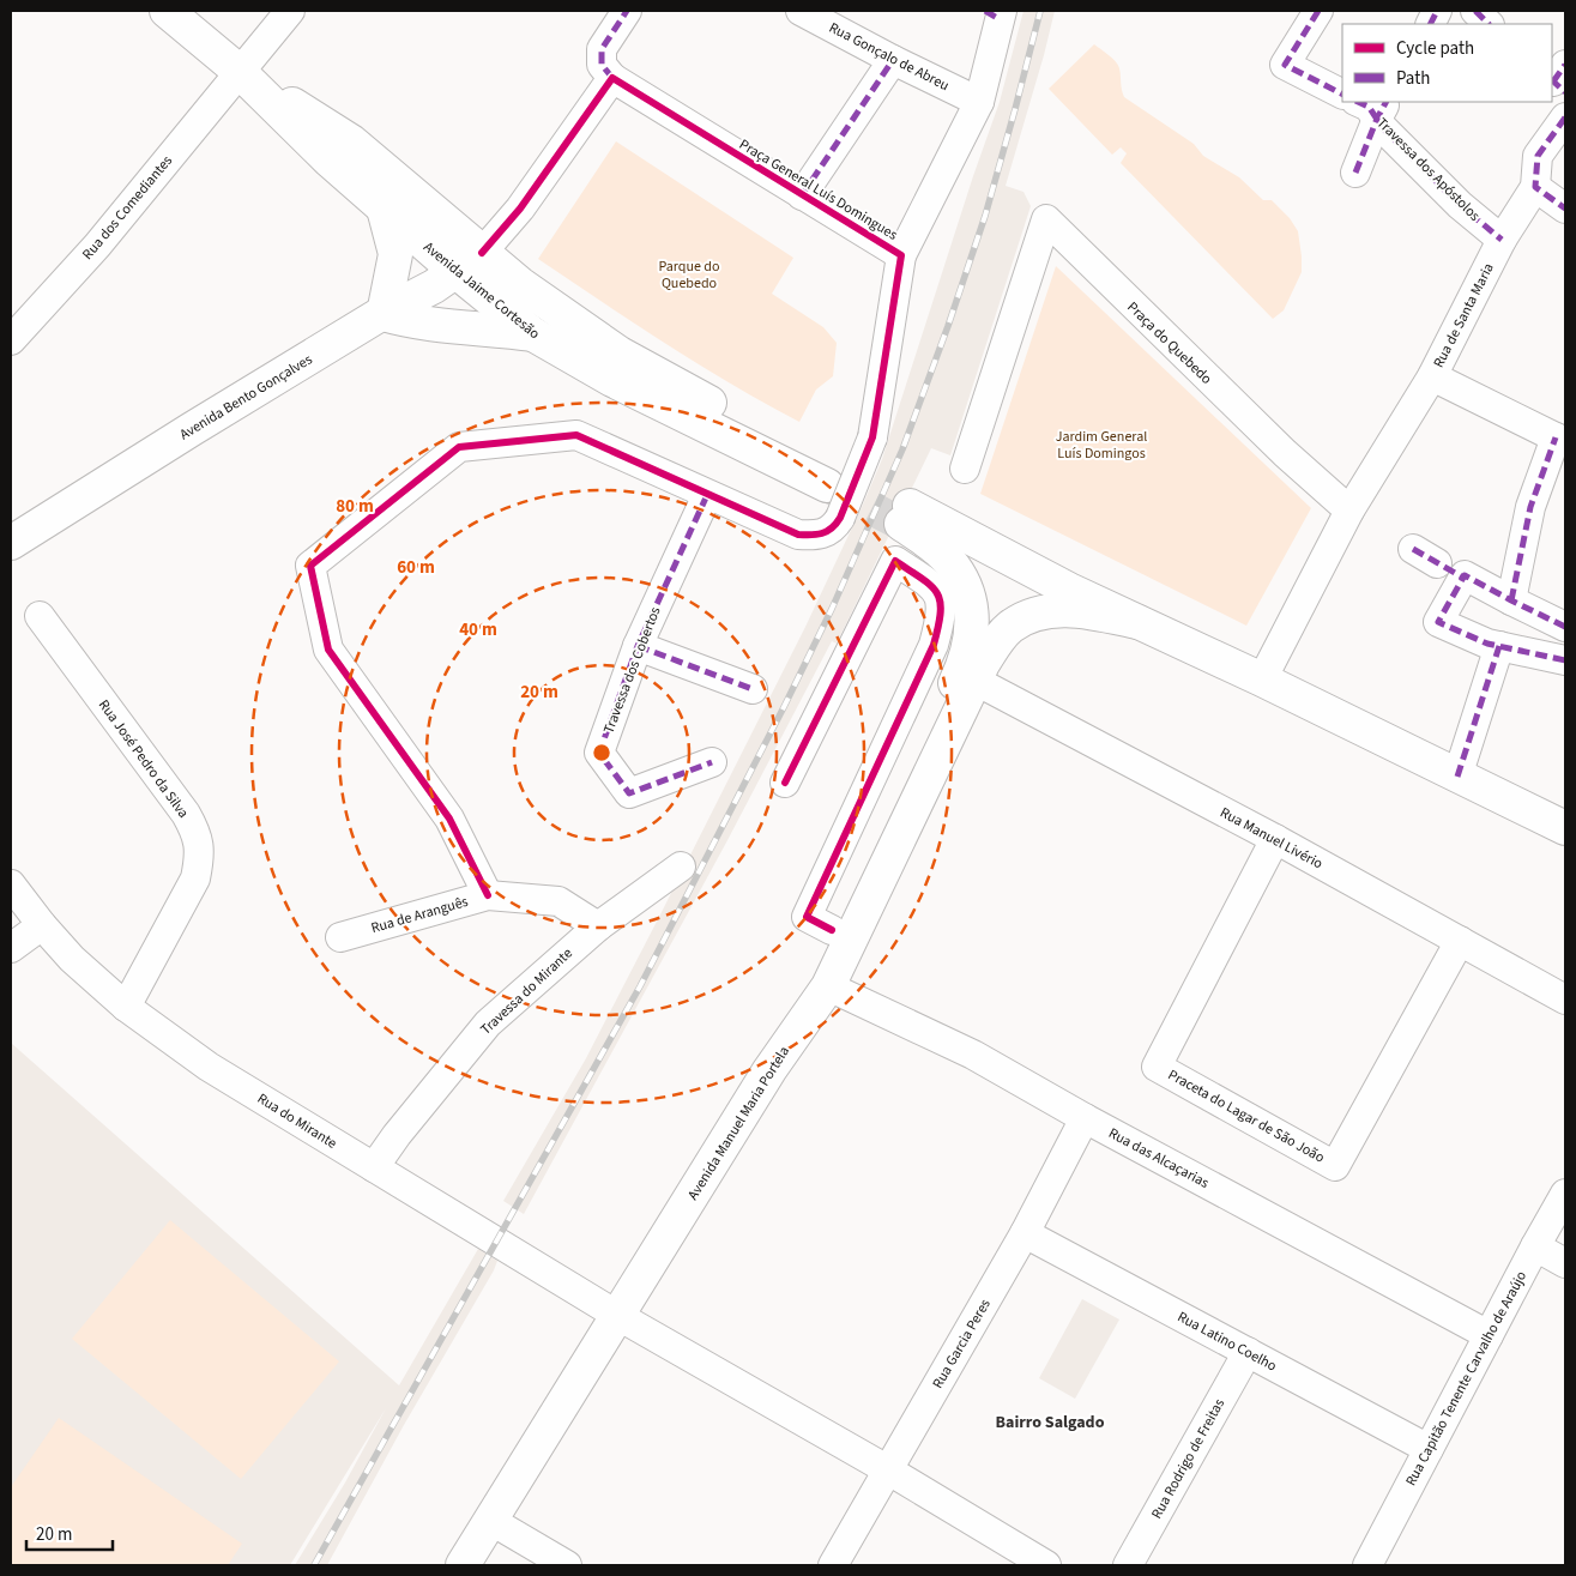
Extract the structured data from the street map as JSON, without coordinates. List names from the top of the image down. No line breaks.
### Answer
{"streets":{"main road":["Avenida Jaime Cortesão","Avenida Bento Gonçalves","Avenida Manuel Maria Portela"],"street":["Rua Gonçalo de Abreu","Travessa dos Apóstolos","Praça General Luís Domingues","Rua dos Comediantes","Rua de Santa Maria","Praça do Quebedo","Travessa dos Cobertos","Rua José Pedro da Silva","Rua Manuel Livério","Rua de Aranguês","Travessa do Mirante","Praceta do Lagar de São João","Rua do Mirante","Rua das Alcaçarias","Rua Latino Coelho","Rua Garcia Peres","Rua Capitão Tenente Carvalho de Araújo","Rua Rodrigo de Freitas"]},"crossings":[["Travessa dos Apóstolos","Rua de Santa Maria"],["Praça General Luís Domingues","Travessa dos Cobertos"],["Praça General Luís Domingues","Rua de Aranguês"],["Rua dos Comediantes","Avenida Jaime Cortesão"],["Avenida Jaime Cortesão","Avenida Bento Gonçalves"],["Rua de Santa Maria","Praça do Quebedo"],["Rua José Pedro da Silva","Rua do Mirante"],["Rua Manuel Livério","Praceta do Lagar de São João"],["Rua Manuel Livério","Avenida Manuel Maria Portela"],["Rua de Aranguês","Travessa do Mirante"],["Travessa do Mirante","Rua do Mirante"],["Rua do Mirante","Avenida Manuel Maria Portela"],["Rua do Mirante","Rua Garcia Peres"],["Avenida Manuel Maria Portela","Rua das Alcaçarias"],["Rua das Alcaçarias","Rua Garcia Peres"],["Rua das Alcaçarias","Rua Capitão Tenente Carvalho de Araújo"],["Rua Latino Coelho","Rua Garcia Peres"],["Rua Latino Coelho","Rua Capitão Tenente Carvalho de Araújo"],["Rua Latino Coelho","Rua Rodrigo de Freitas"]],"districts":["Bairro Salgado"],"parks":["Parque do Quebedo","Jardim General Luís Domingos"],"legend":["Cycle path","Path"],"scale_bar":"20 m","rings":["80 m","60 m","40 m","20 m"]}
